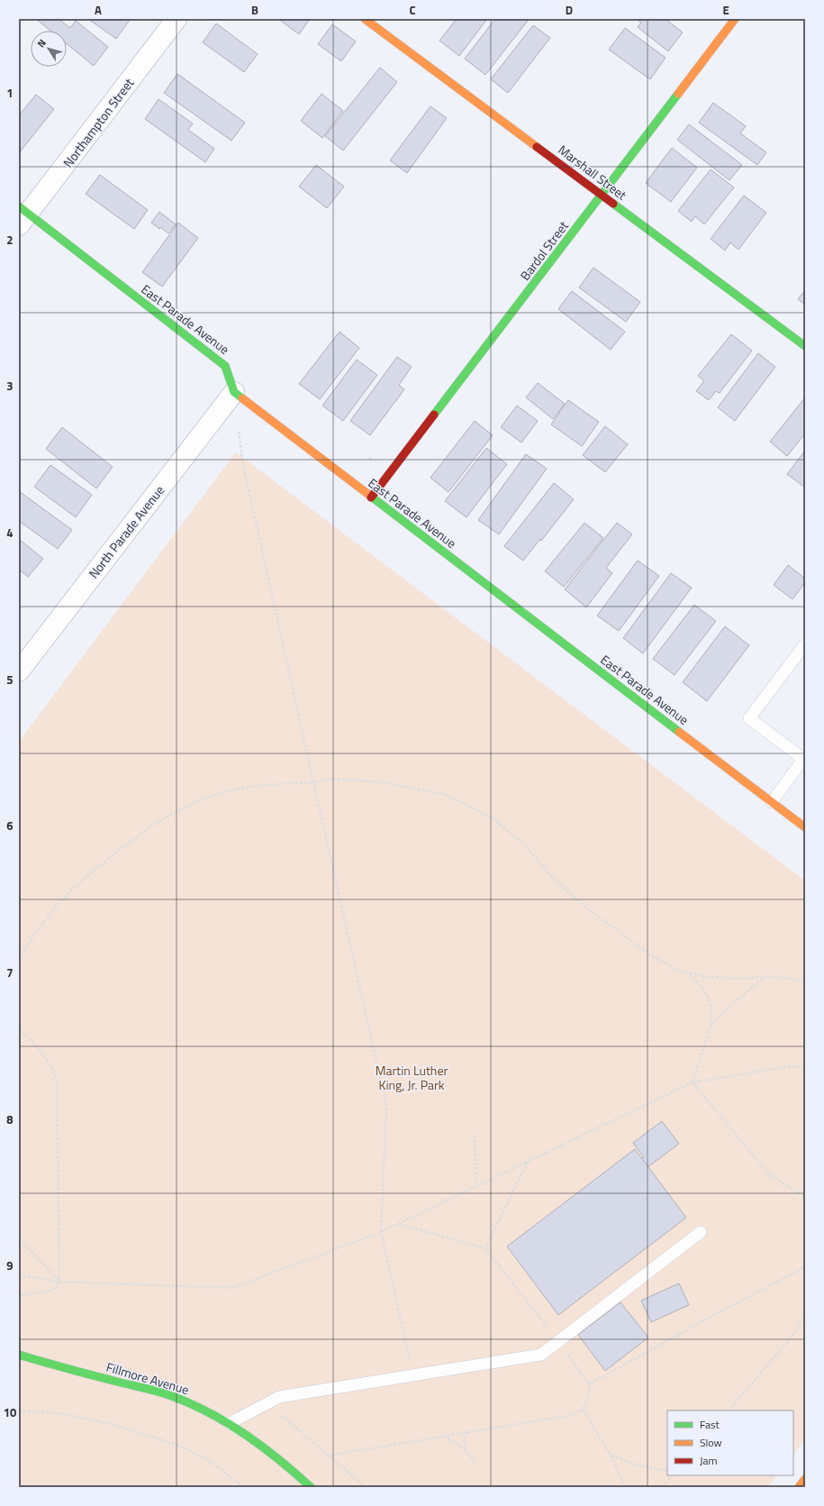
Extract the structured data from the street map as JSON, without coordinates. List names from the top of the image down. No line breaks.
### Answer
{"streets":{"street":["Northampton Street","Marshall Street","Bardol Street","East Parade Avenue","North Parade Avenue","Fillmore Avenue"]},"crossings":[["Northampton Street","East Parade Avenue"],["Marshall Street","Bardol Street"],["Bardol Street","East Parade Avenue"],["East Parade Avenue","North Parade Avenue"]],"parks":["Martin Luther King, Jr. Park"],"legend":["Fast","Slow","Jam"],"north":"top left","grid":{"columns":["A","B","C","D","E"],"rows":["1","2","3","4","5","6","7","8","9","10"]}}
